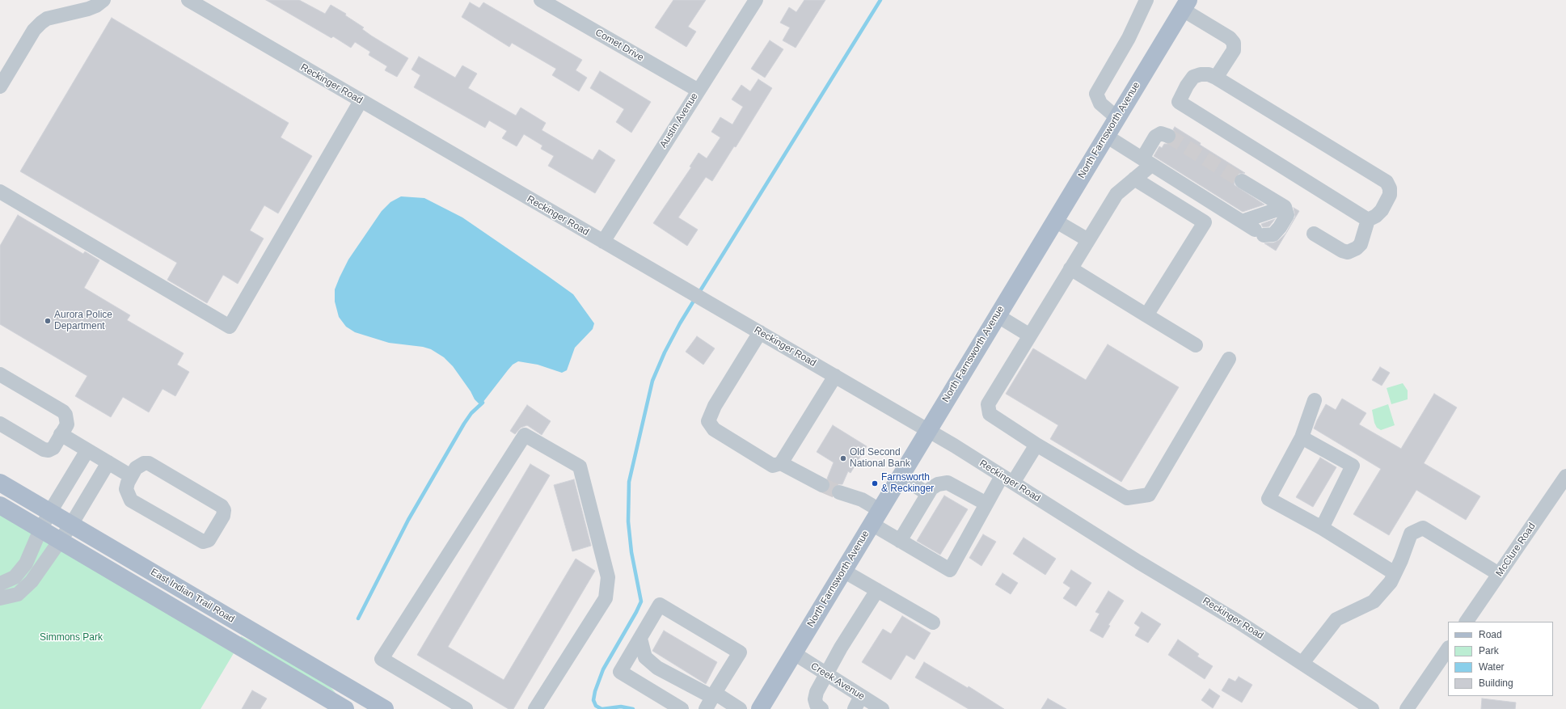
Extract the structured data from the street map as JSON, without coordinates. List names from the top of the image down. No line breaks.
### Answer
{"streets":{"main road":["North Farnsworth Avenue","East Indian Trail Road"],"street":["Comet Drive","Reckinger Road","Austin Avenue","McClure Road","Creek Avenue"]},"crossings":[["Comet Drive","Austin Avenue"],["Reckinger Road","Austin Avenue"],["Reckinger Road","North Farnsworth Avenue"],["North Farnsworth Avenue","Creek Avenue"]],"parks":["Simmons Park"],"places":["Aurora Police Department","Old Second National Bank","Farnsworth & Reckinger"],"legend":["Road","Park","Water","Building"]}
